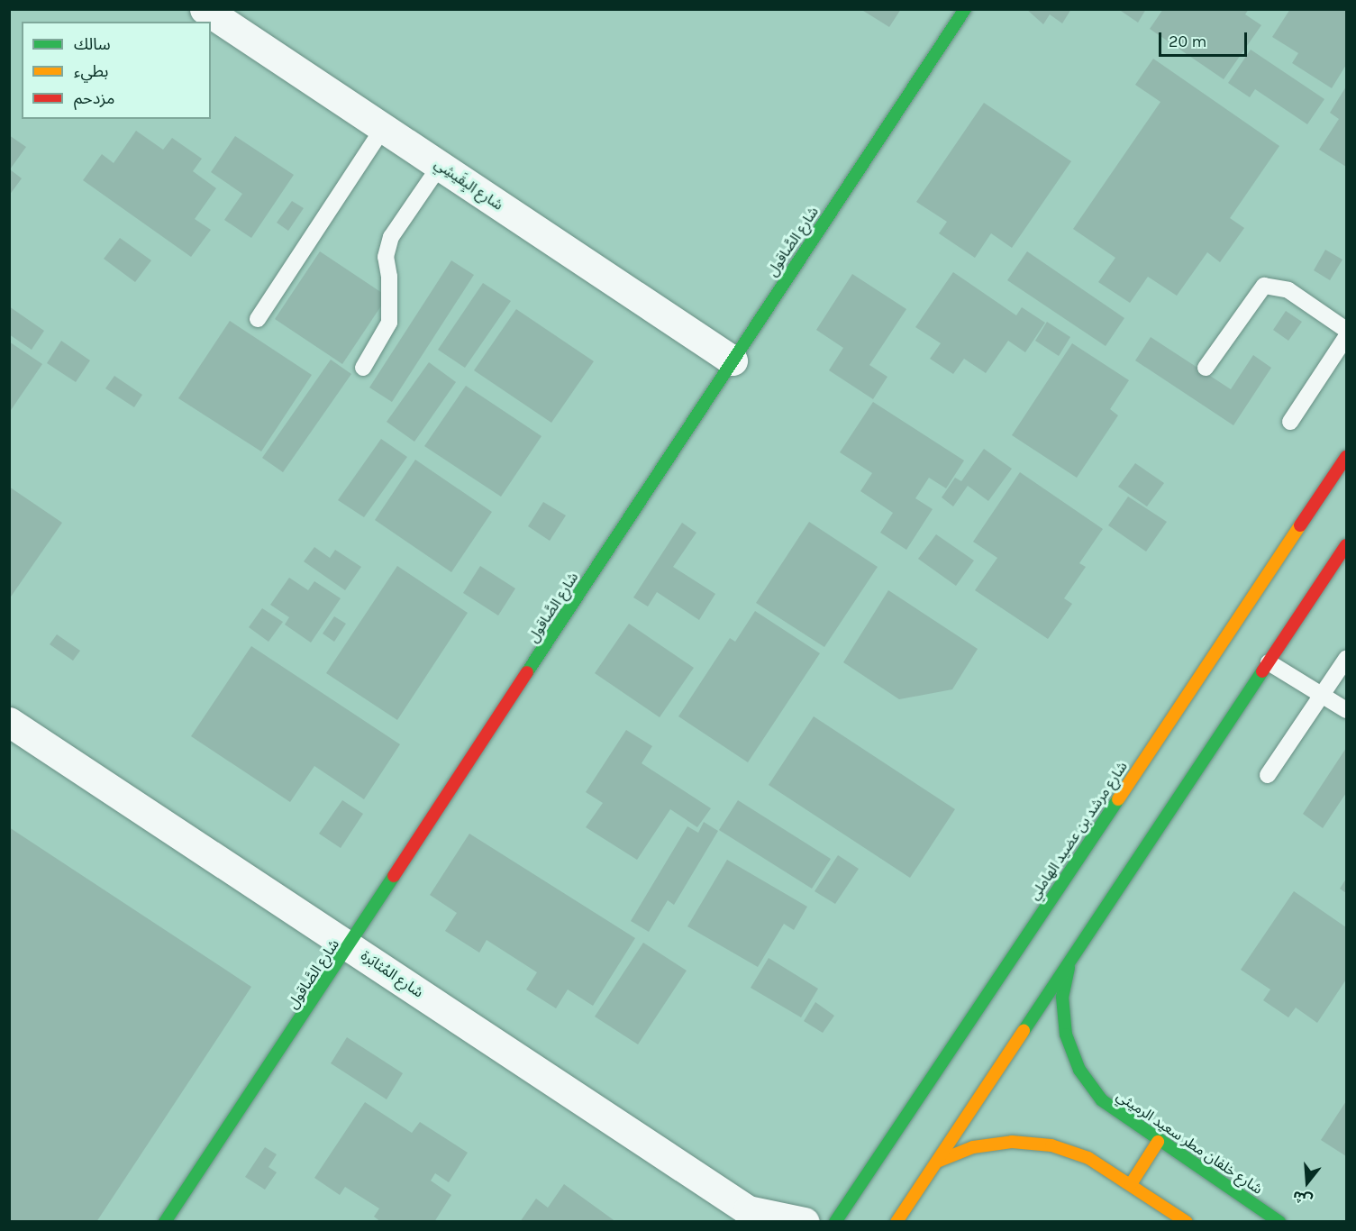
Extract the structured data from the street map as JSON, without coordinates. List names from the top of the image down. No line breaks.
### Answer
{"streets":{"street":["شارع البِقَيشِي","شارع الصَّاقول","شارع مرشد بن عضيد الهاملي","شارع المُثابَرة","شارع خلفان مطر سعيد الرميثي"]},"crossings":[["شارع البِقَيشِي","شارع الصَّاقول"],["شارع الصَّاقول","شارع المُثابَرة"]],"legend":["سالك","بطيء","مزدحم"],"scale_bar":"20 m","north":"bottom"}
